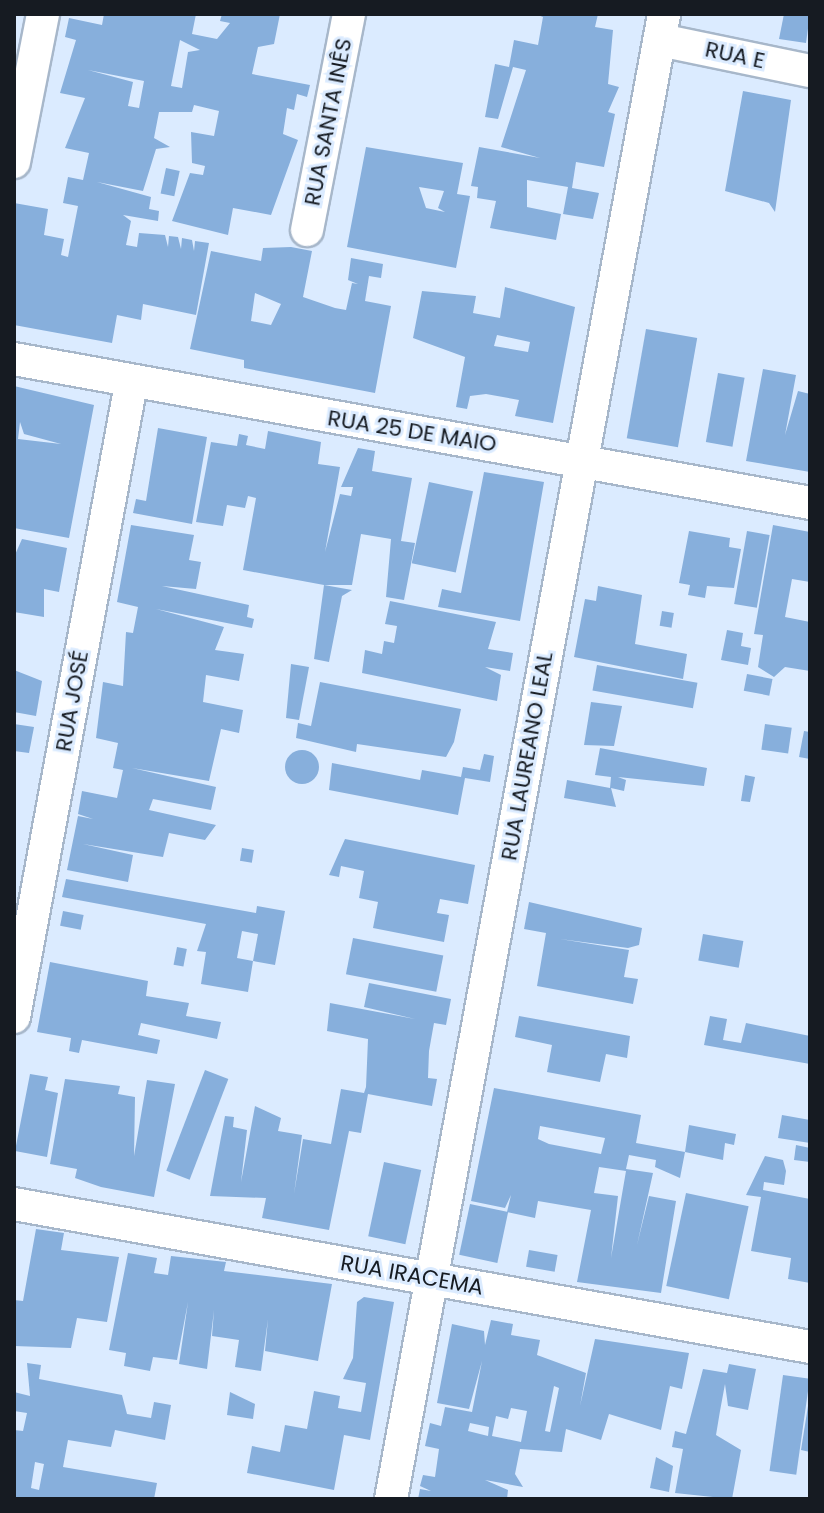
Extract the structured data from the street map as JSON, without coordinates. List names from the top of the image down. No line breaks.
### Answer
{"streets":{"street":["RUA E","RUA SANTA INÊS","RUA 25 DE MAIO","RUA JOSÉ","RUA LAUREANO LEAL","RUA IRACEMA"]},"crossings":[["RUA E","RUA LAUREANO LEAL"],["RUA 25 DE MAIO","RUA JOSÉ"],["RUA 25 DE MAIO","RUA LAUREANO LEAL"],["RUA LAUREANO LEAL","RUA IRACEMA"]]}
